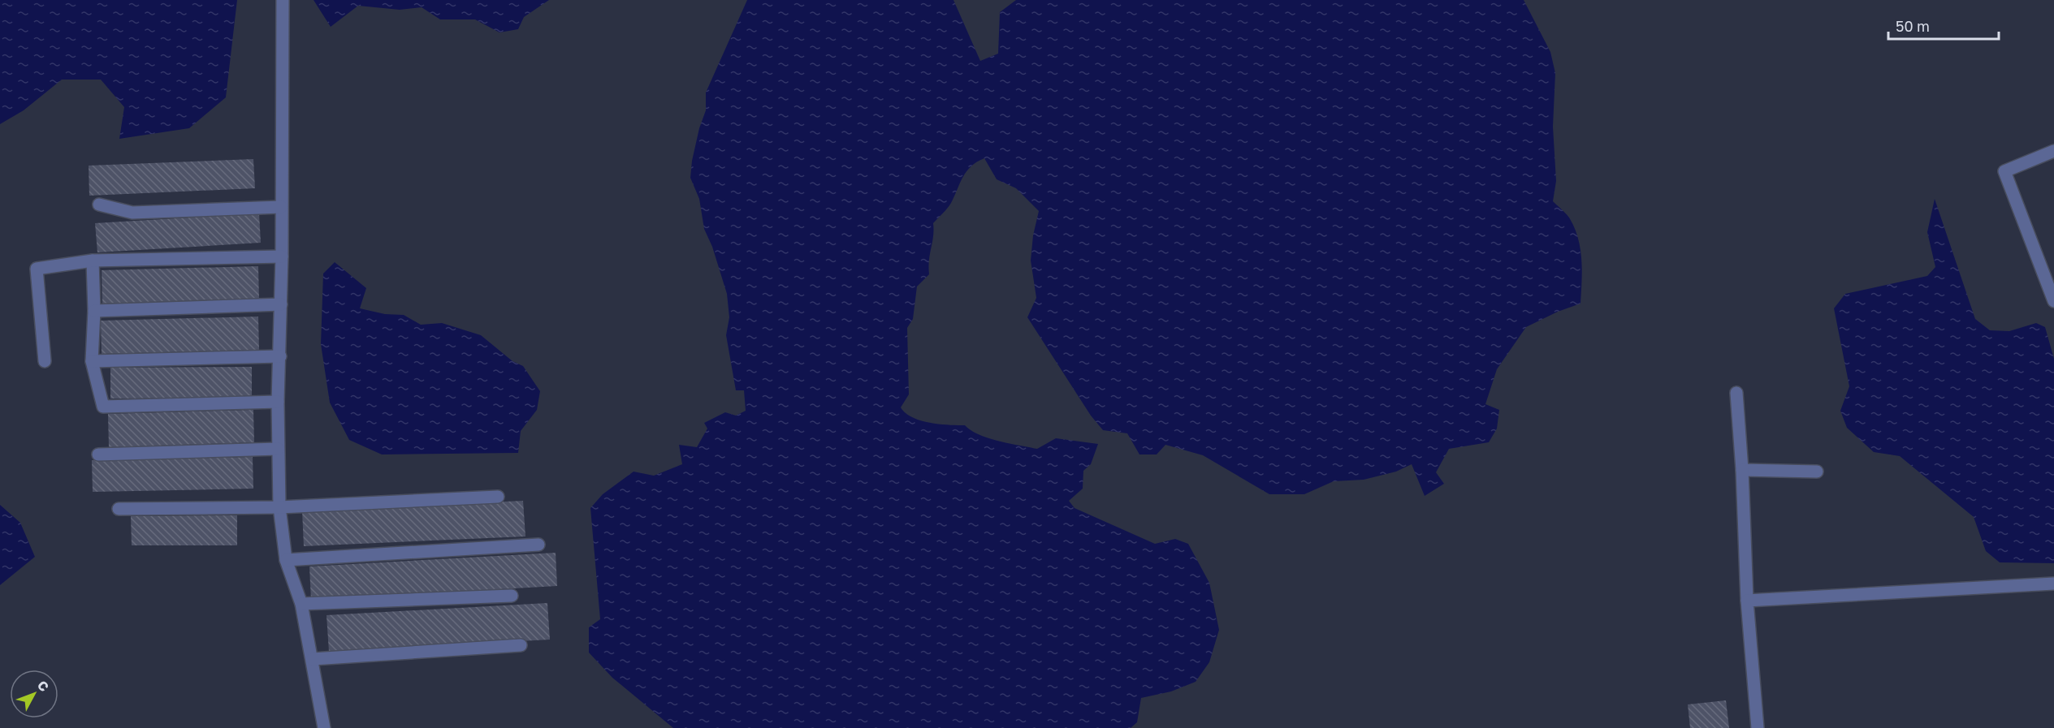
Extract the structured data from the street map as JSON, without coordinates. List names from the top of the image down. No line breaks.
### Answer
{"scale_bar":"50 m","north":"top right"}
